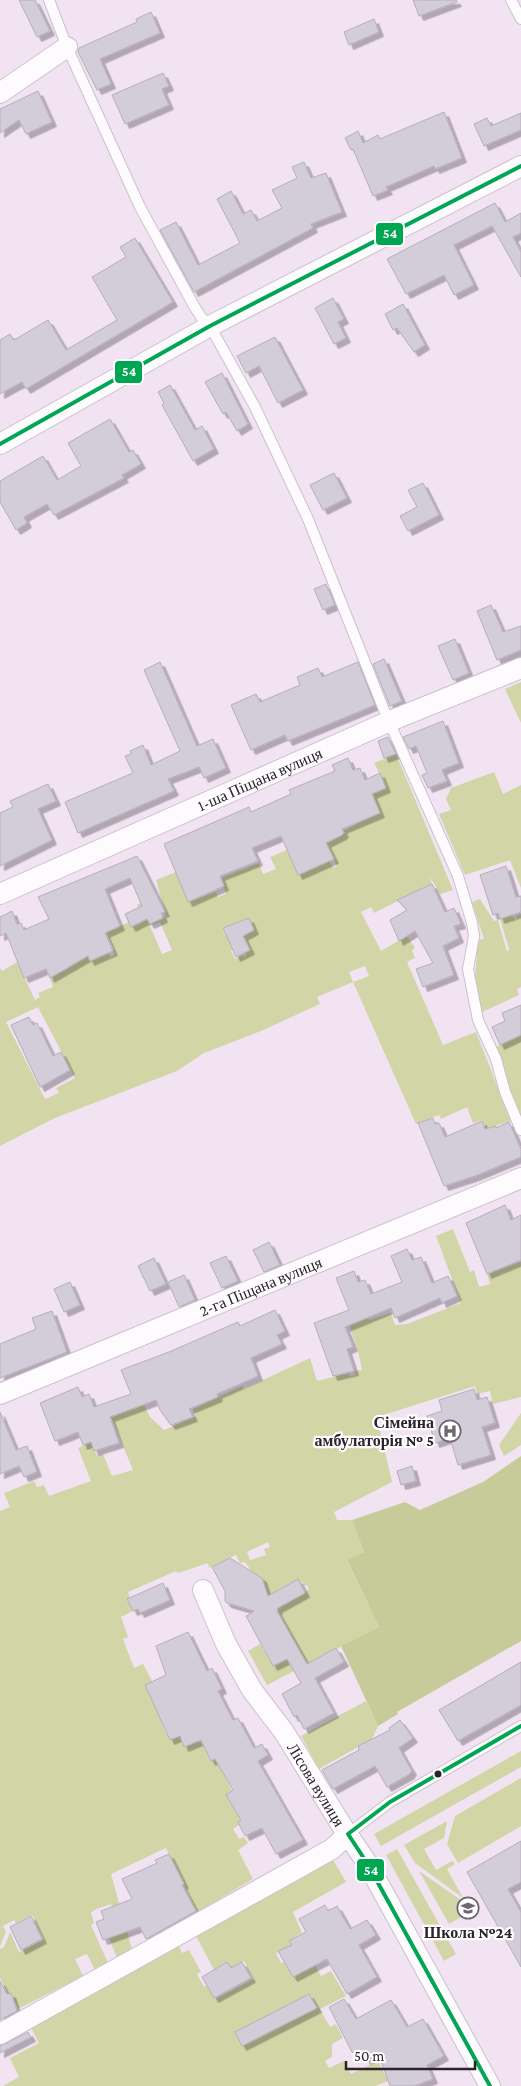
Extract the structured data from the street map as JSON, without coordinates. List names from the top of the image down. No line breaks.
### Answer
{"streets":{"street":["1-ша Піщана вулиця","2-га Піщана вулиця","Лісова вулиця"]},"places":{"hospital":["Сімейна амбулаторія № 5"],"school or university":["Школа №24"]},"lines":["transit line 54"],"scale_bar":"50 m"}
